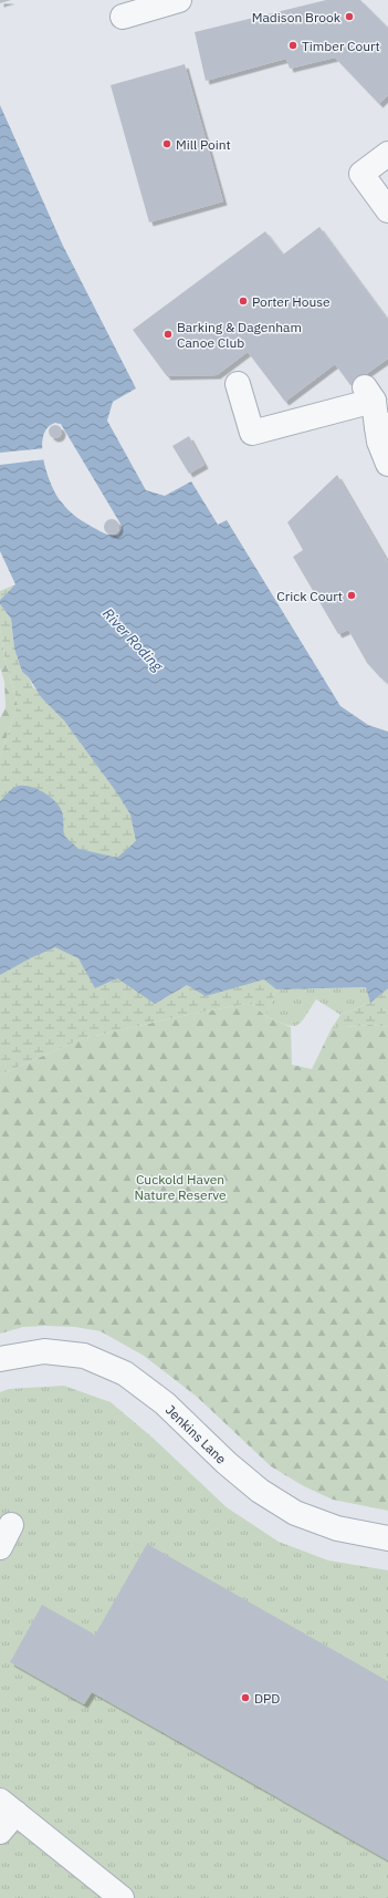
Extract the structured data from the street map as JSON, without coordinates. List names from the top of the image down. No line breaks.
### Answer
{"streets":{"street":["Jenkins Lane"]},"water":["River Roding"],"parks":["Cuckold Haven Nature Reserve"],"places":["Madison Brook","Timber Court","Mill Point","Porter House","Barking & Dagenham Canoe Club","Crick Court","DPD"]}
